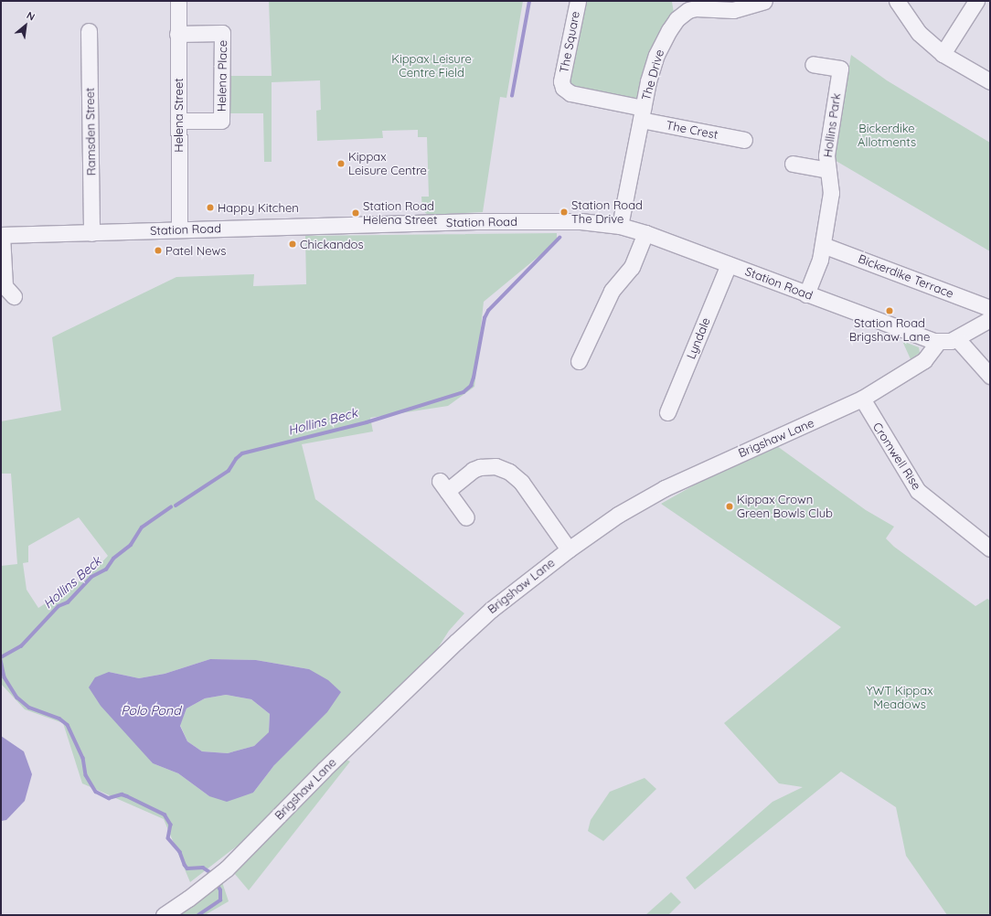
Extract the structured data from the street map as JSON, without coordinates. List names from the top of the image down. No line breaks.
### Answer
{"streets":{"street":["The Square","The Drive","Helena Place","Helena Street","Hollins Park","The Crest","Ramsden Street","Station Road","Bickerdike Terrace","Lyndale","Brigshaw Lane","Cromwell Rise"]},"crossings":[["The Square","The Drive"],["The Square","The Crest"],["The Drive","The Crest"],["The Drive","Station Road"],["Helena Place","Helena Street"],["Helena Street","Station Road"],["Hollins Park","Station Road"],["Hollins Park","Bickerdike Terrace"],["Ramsden Street","Station Road"],["Station Road","Lyndale"],["Station Road","Brigshaw Lane"],["Brigshaw Lane","Cromwell Rise"]],"water":["Hollins Beck","Polo Pond"],"parks":["Kippax Leisure Centre Field","Bickerdike Allotments","YWT Kippax Meadows"],"places":["Kippax Leisure Centre","Happy Kitchen","Station Road The Drive","Station Road Helena Street","Chickandos","Patel News","Station Road Brigshaw Lane","Kippax Crown Green Bowls Club"],"north":"top right"}
